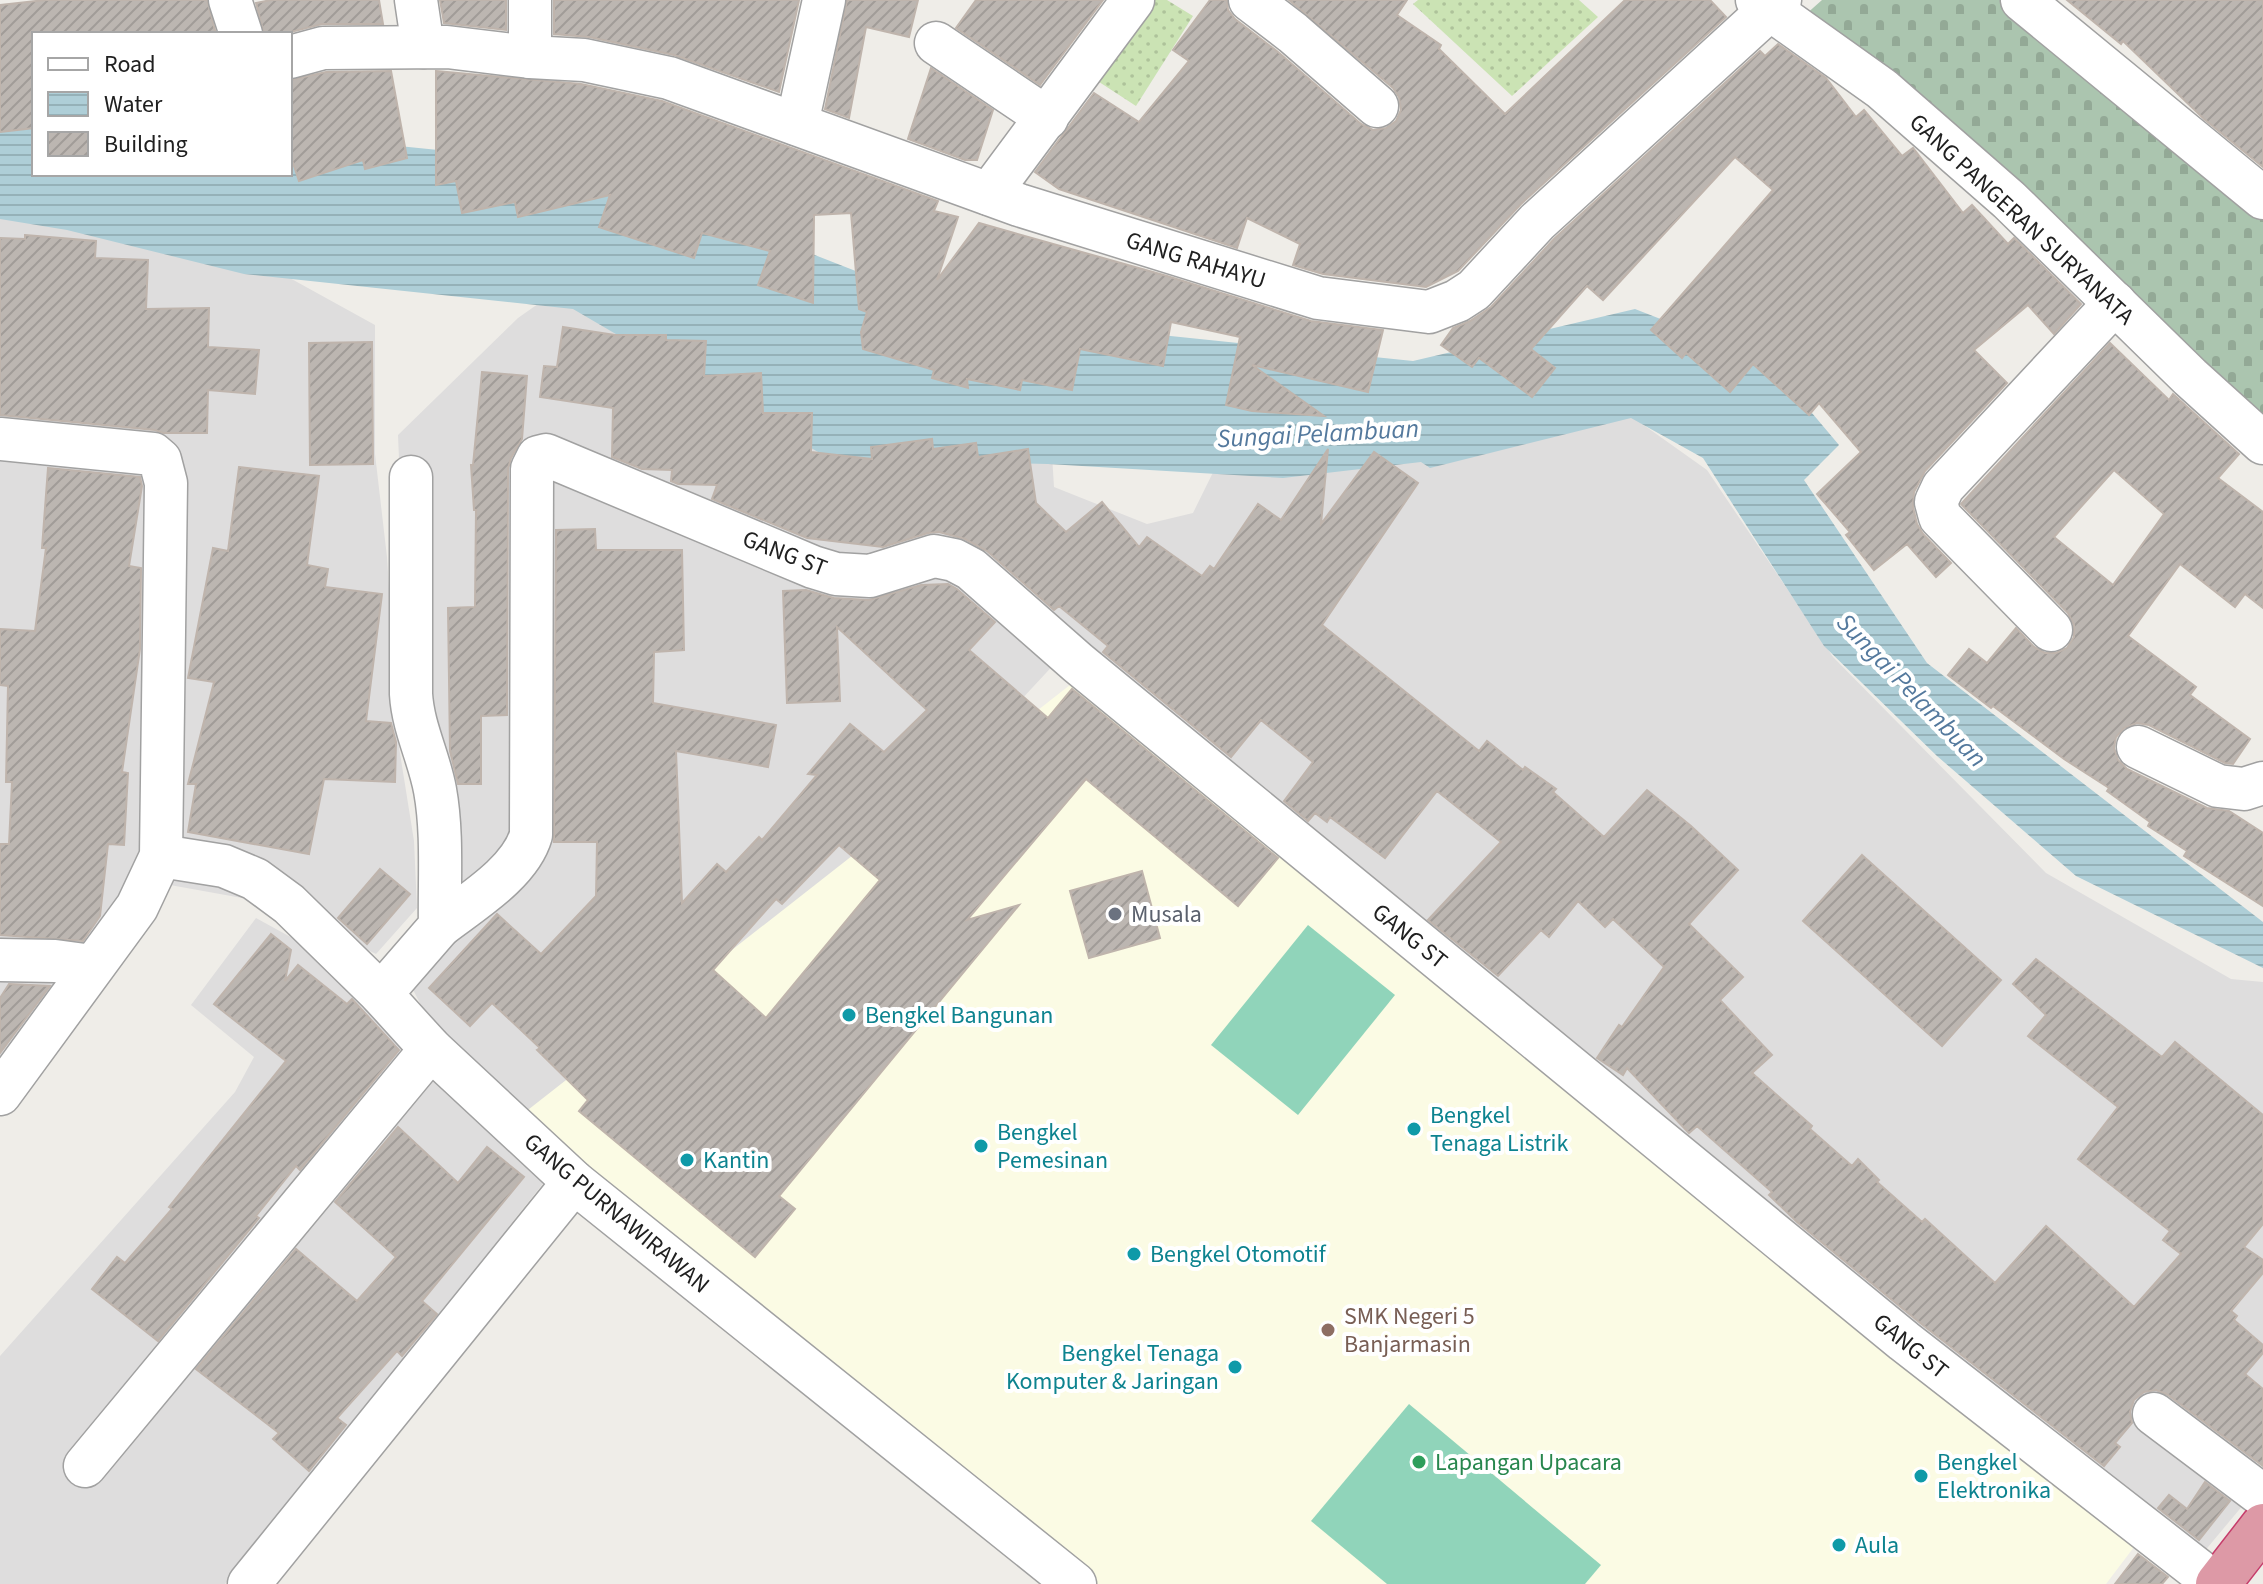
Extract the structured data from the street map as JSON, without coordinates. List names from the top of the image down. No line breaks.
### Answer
{"streets":{"street":["GANG PANGERAN SURYANATA","GANG RAHAYU","GANG ST","GANG PURNAWIRAWAN"]},"crossings":[["GANG PANGERAN SURYANATA","GANG RAHAYU"]],"water":["Sungai Pelambuan"],"places":["Musala","Bengkel Bangunan","Bengkel Tenaga Listrik","Bengkel Pemesinan","Kantin","Bengkel Otomotif","SMK Negeri 5 Banjarmasin","Bengkel Tenaga Komputer & Jaringan","Lapangan Upacara","Bengkel Elektronika","Aula"],"legend":["Road","Water","Building"]}
